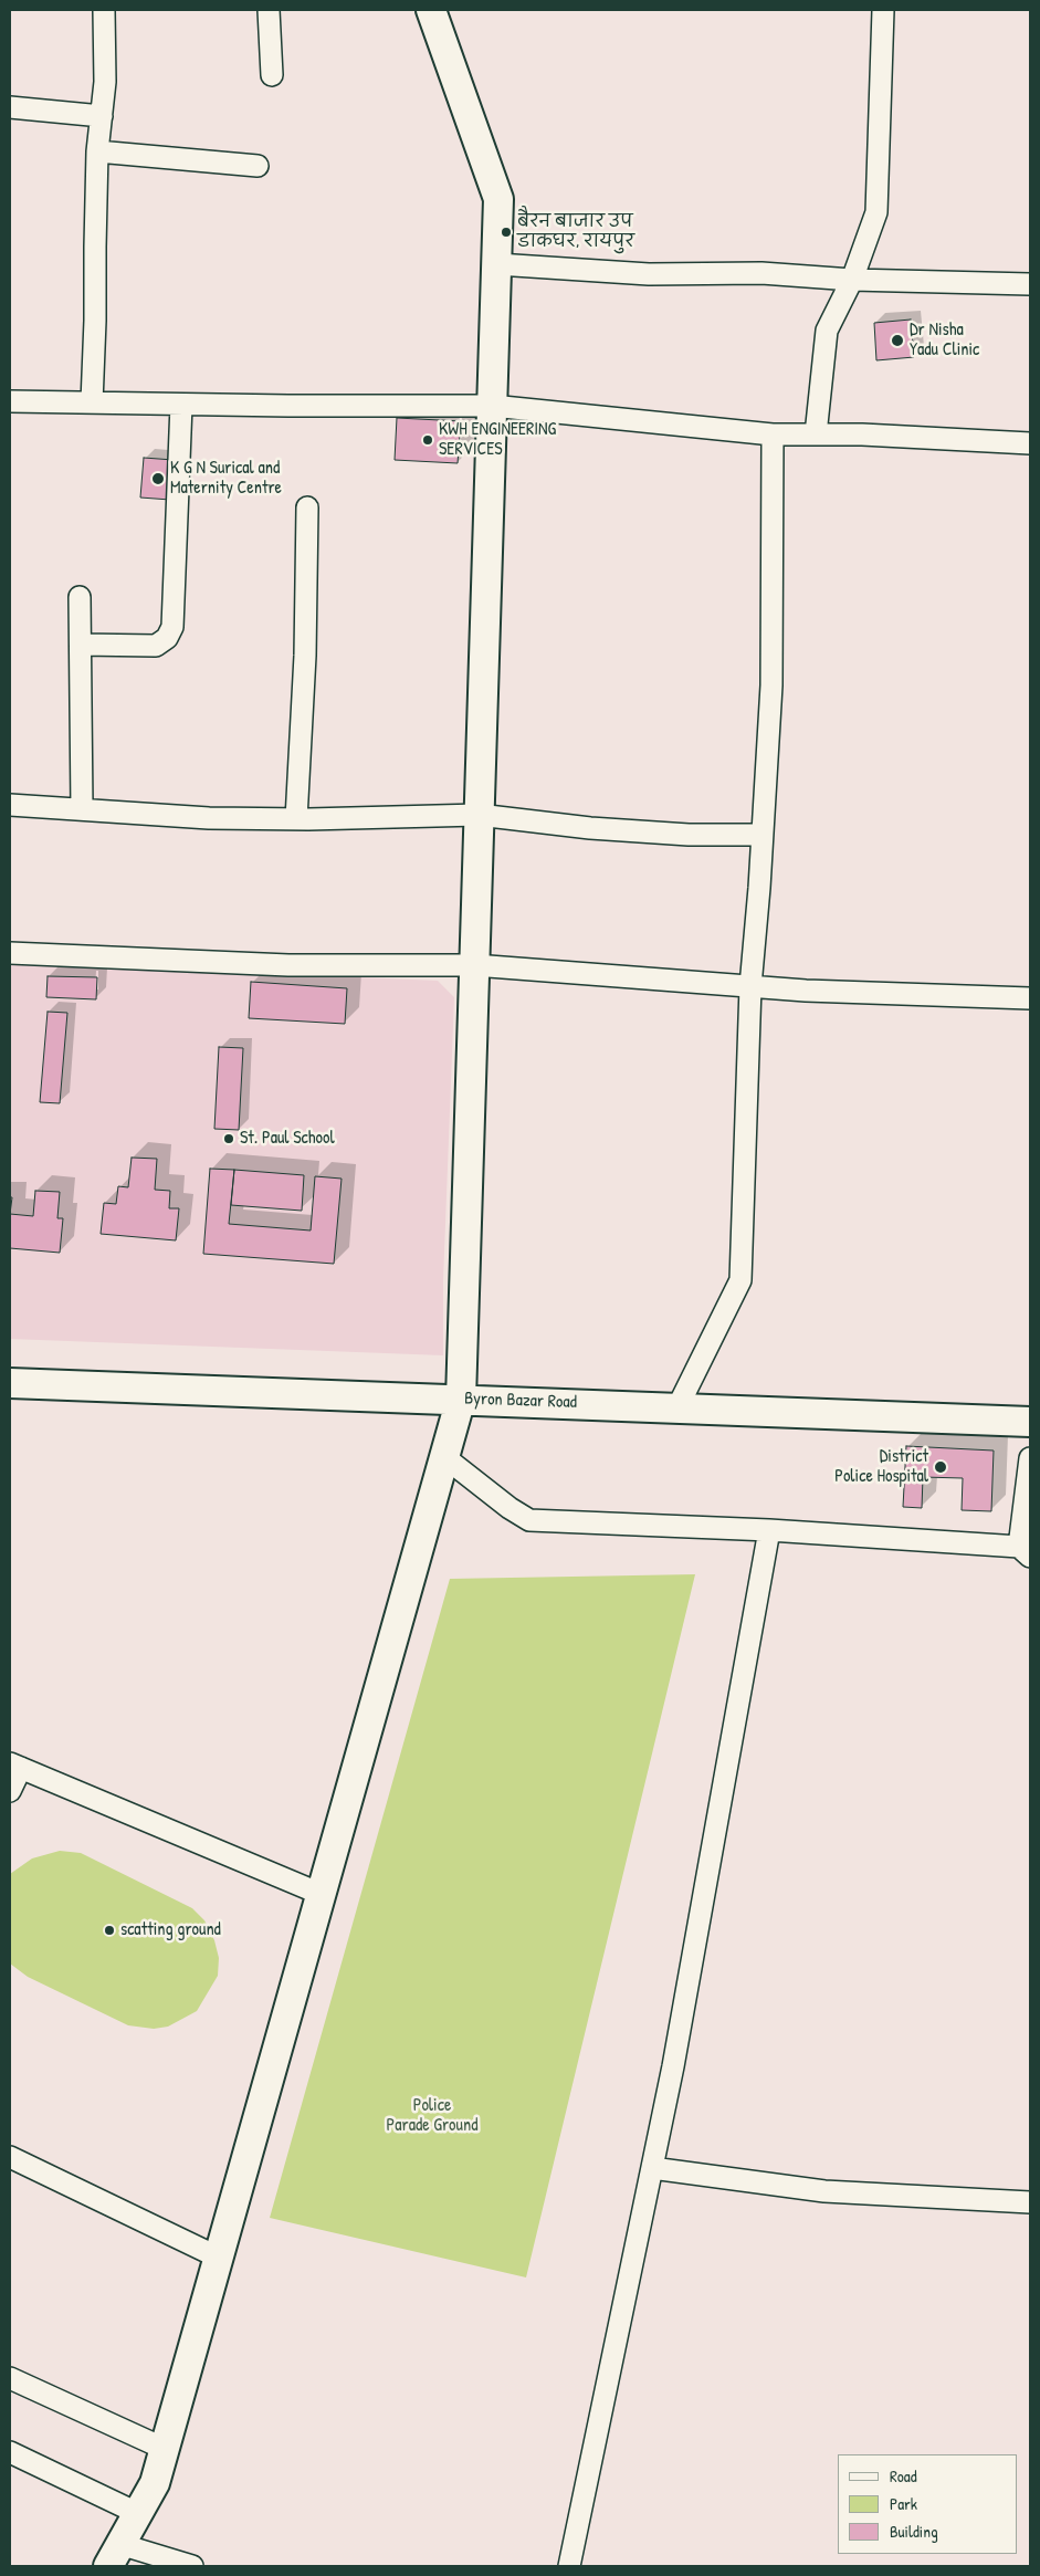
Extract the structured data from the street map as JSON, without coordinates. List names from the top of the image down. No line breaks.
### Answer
{"streets":{"street":["Byron Bazar Road"]},"parks":["Police Parade Ground"],"places":["बैरन बाजार उप डाकघर, रायपुर","Dr Nisha Yadu Clinic","KWH ENGINEERING SERVICES","K G N Surical and Maternity Centre","St. Paul School","District Police Hospital","scatting ground"],"legend":["Road","Park","Building"]}
